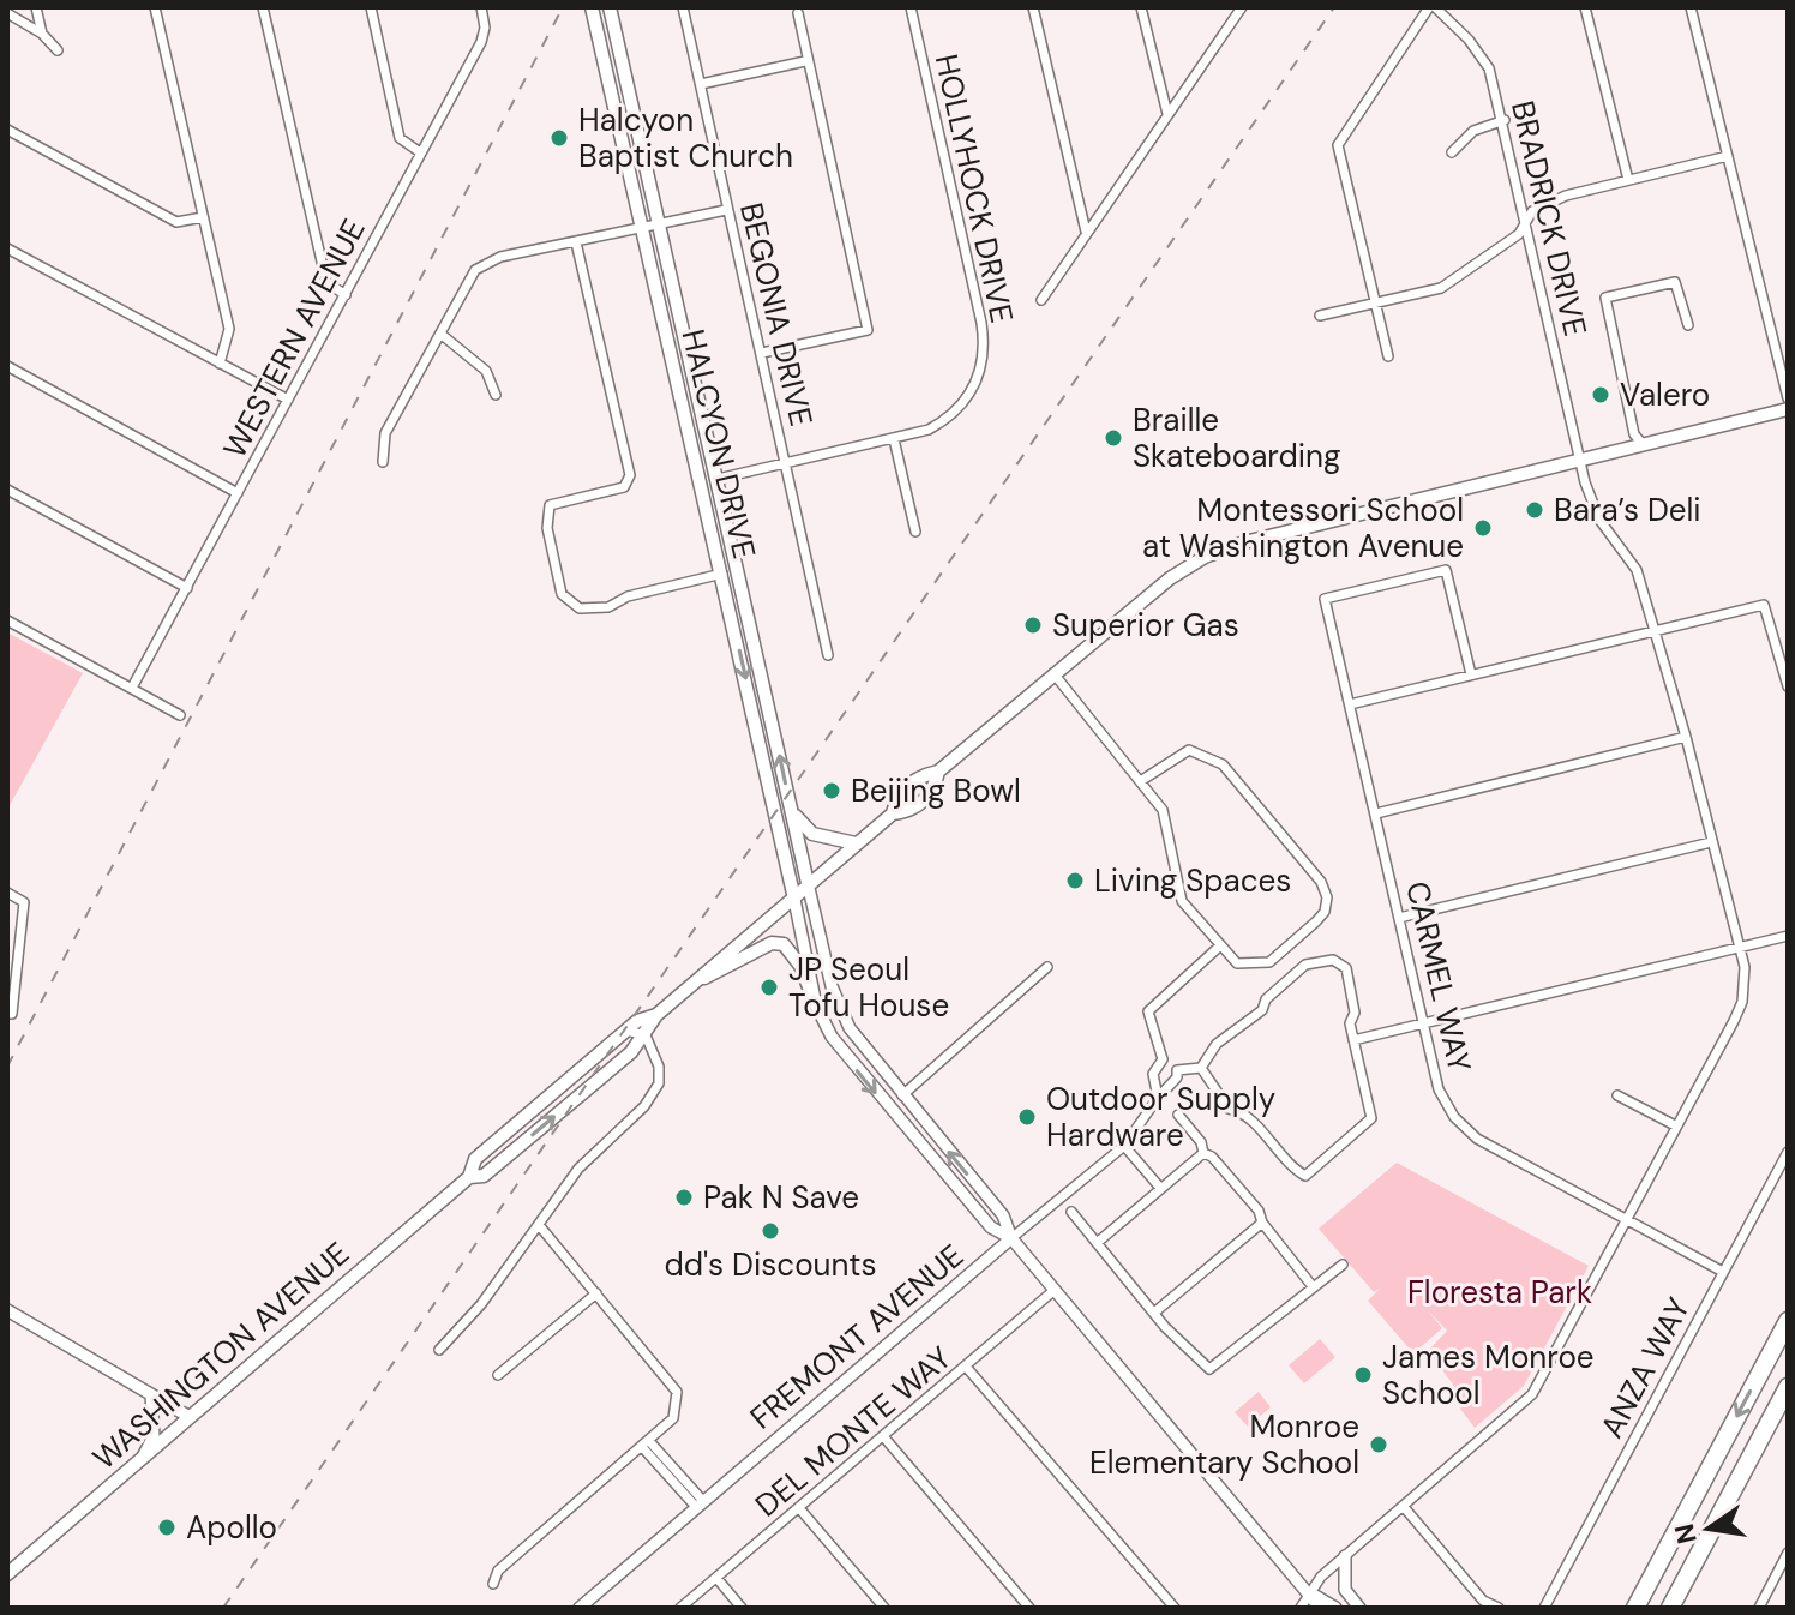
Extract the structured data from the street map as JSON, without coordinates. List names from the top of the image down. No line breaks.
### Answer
{"streets":{"main road":["HALCYON DRIVE","WASHINGTON AVENUE"],"street":["HOLLYHOCK DRIVE","BRADRICK DRIVE","BEGONIA DRIVE","WESTERN AVENUE","CARMEL WAY","FREMONT AVENUE","ANZA WAY","DEL MONTE WAY"]},"crossings":[["HOLLYHOCK DRIVE","BEGONIA DRIVE"],["HOLLYHOCK DRIVE","HALCYON DRIVE"],["BRADRICK DRIVE","CARMEL WAY"],["BRADRICK DRIVE","WASHINGTON AVENUE"],["HALCYON DRIVE","WASHINGTON AVENUE"],["CARMEL WAY","ANZA WAY"]],"parks":["Floresta Park"],"places":["Halcyon Baptist Church","Valero","Braille Skateboarding","Bara’s Deli","Montessori School at Washington Avenue","Superior Gas","Beijing Bowl","Living Spaces","JP Seoul Tofu House","Outdoor Supply Hardware","Pak N Save","dd's Discounts","James Monroe School","Monroe Elementary School","Apollo"],"north":"left"}
